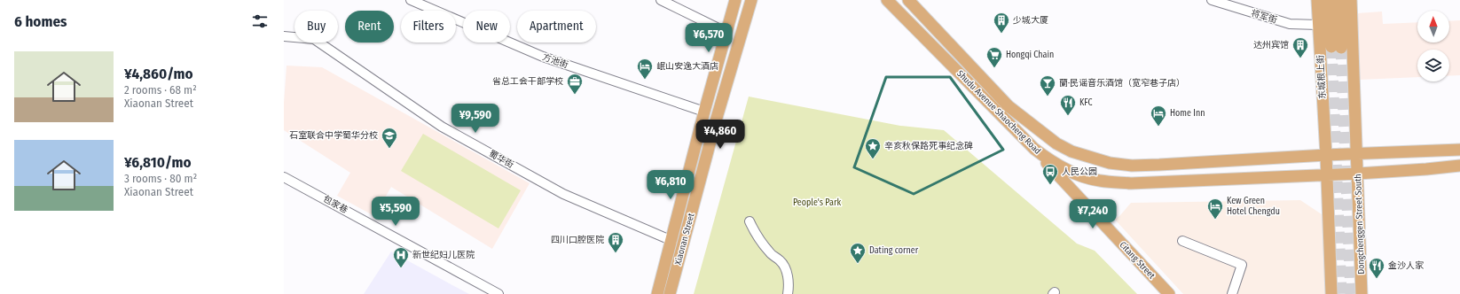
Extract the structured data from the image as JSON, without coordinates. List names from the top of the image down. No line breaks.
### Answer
{"streets":{"main road":["东城根上街","Shudu Avenue Shaocheng Road","Dongchenggen Street South","Xiaonan Street","Citang Street"],"street":["将军街","方池街","蜀华街","包家巷"]},"crossings":[["将军街","东城根上街"],["方池街","Xiaonan Street"],["东城根上街","Shudu Avenue Shaocheng Road"],["Shudu Avenue Shaocheng Road","Dongchenggen Street South"],["Shudu Avenue Shaocheng Road","Citang Street"],["蜀华街","Xiaonan Street"]],"parks":["People's Park"],"places":{"building":["少城大厦","达州宾馆","四川口腔医院"],"supermarket":["Hongqi Chain"],"hotel":["岷山安逸大酒店","Home Inn","Kew Green Hotel Chengdu"],"office":["省总工会干部学校"],"bar":["蘭·民谣音乐酒馆（宽窄巷子店）"],"restaurant":["KFC","金沙人家"],"school or university":["石室联合中学蜀华分校"],"place":["辛亥秋保路死事纪念碑","Dating corner"],"bus stop":["人民公园"],"hospital":["新世纪妇儿医院"]},"north":"top","page":{"heading":"6 homes","chip":["Buy","Rent","Filters","New","Apartment"],"price":["¥6,570","¥9,590","¥4,860","¥6,810","¥5,590","¥7,240"],"list":[{"name":"¥4,860/mo","note":"2 rooms · 68 m² · Xiaonan Street"},{"name":"¥6,810/mo","note":"3 rooms · 80 m² · Xiaonan Street"}]}}
